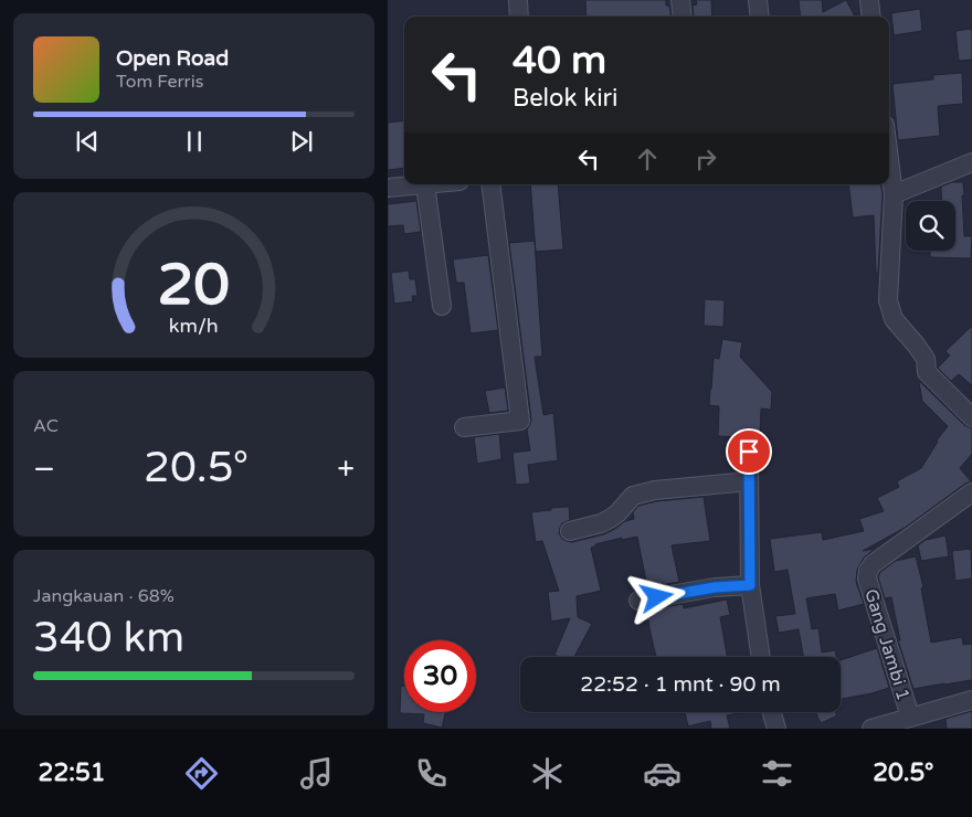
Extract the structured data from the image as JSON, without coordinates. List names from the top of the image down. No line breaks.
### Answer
{"streets":{"street":["Gang Jambi 1"]},"page":{"turn":["40 m","Belok kiri"],"song":["Open Road","Tom Ferris"],"tile":["AC",["Jangkauan · 68%","340 km"]],"heat":["−","20.5°","+"],"limit":"30","trip":"22:52 · 1 mnt · 90 m","tabs":["22:51","20.5°"],"gauge":["20","km/h"]}}
